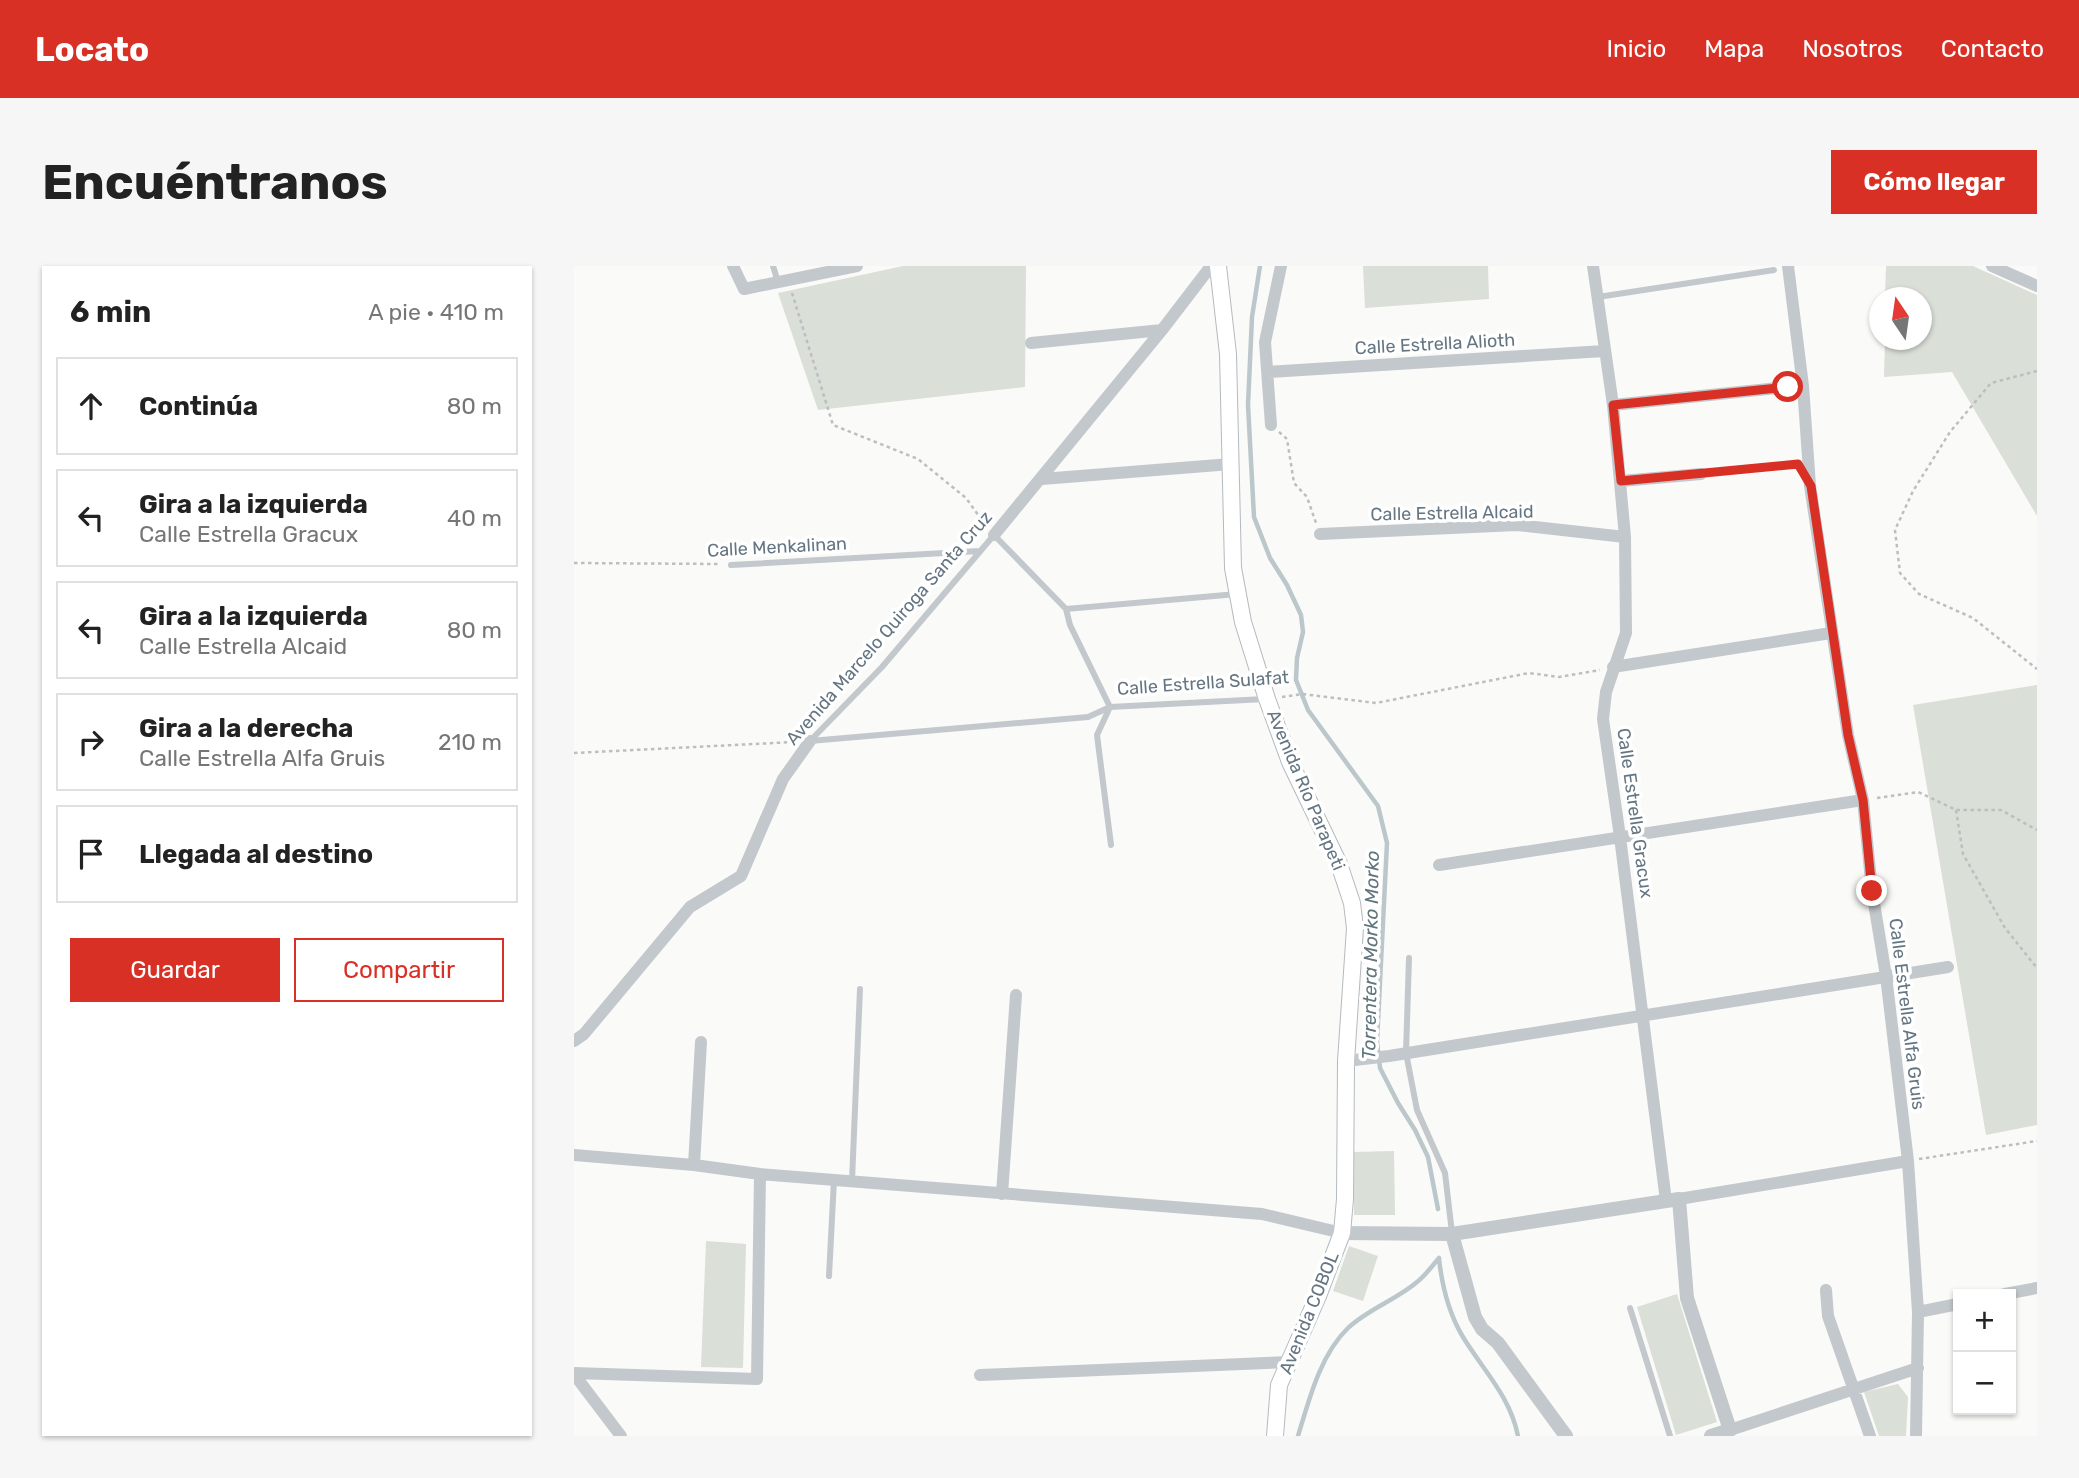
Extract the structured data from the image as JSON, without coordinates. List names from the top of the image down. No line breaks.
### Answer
{"streets":{"main road":["Avenida Río Parapeti","Avenida COBOL"],"street":["Calle Estrella Alioth","Calle Estrella Alcaid","Avenida Marcelo Quiroga Santa Cruz","Calle Estrella Gracux","Calle Estrella Alfa Gruis"],"lane":["Calle Menkalinan","Calle Estrella Sulafat"]},"crossings":[["Calle Estrella Alioth","Calle Estrella Gracux"],["Calle Estrella Alcaid","Calle Estrella Gracux"],["Calle Menkalinan","Avenida Marcelo Quiroga Santa Cruz"],["Avenida Marcelo Quiroga Santa Cruz","Calle Estrella Sulafat"],["Calle Estrella Sulafat","Avenida Río Parapeti"],["Calle Estrella Sulafat","Calle Estrella Gracux"],["Avenida Río Parapeti","Avenida COBOL"]],"water":["Torrentera Morko Morko"],"north":"top","page":{"header":"Locato","nav":["Inicio","Mapa","Nosotros","Contacto"],"buttons":["Cómo llegar",["Guardar","Compartir"]],"title":"Encuéntranos","heading":["6 min","A pie · 410 m"],"list":[["Continúa","80 m"],["Gira a la izquierda","Calle Estrella Gracux","40 m"],["Gira a la izquierda","Calle Estrella Alcaid","80 m"],["Gira a la derecha","Calle Estrella Alfa Gruis","210 m"],"Llegada al destino"],"map_buttons":["+","−"]}}
